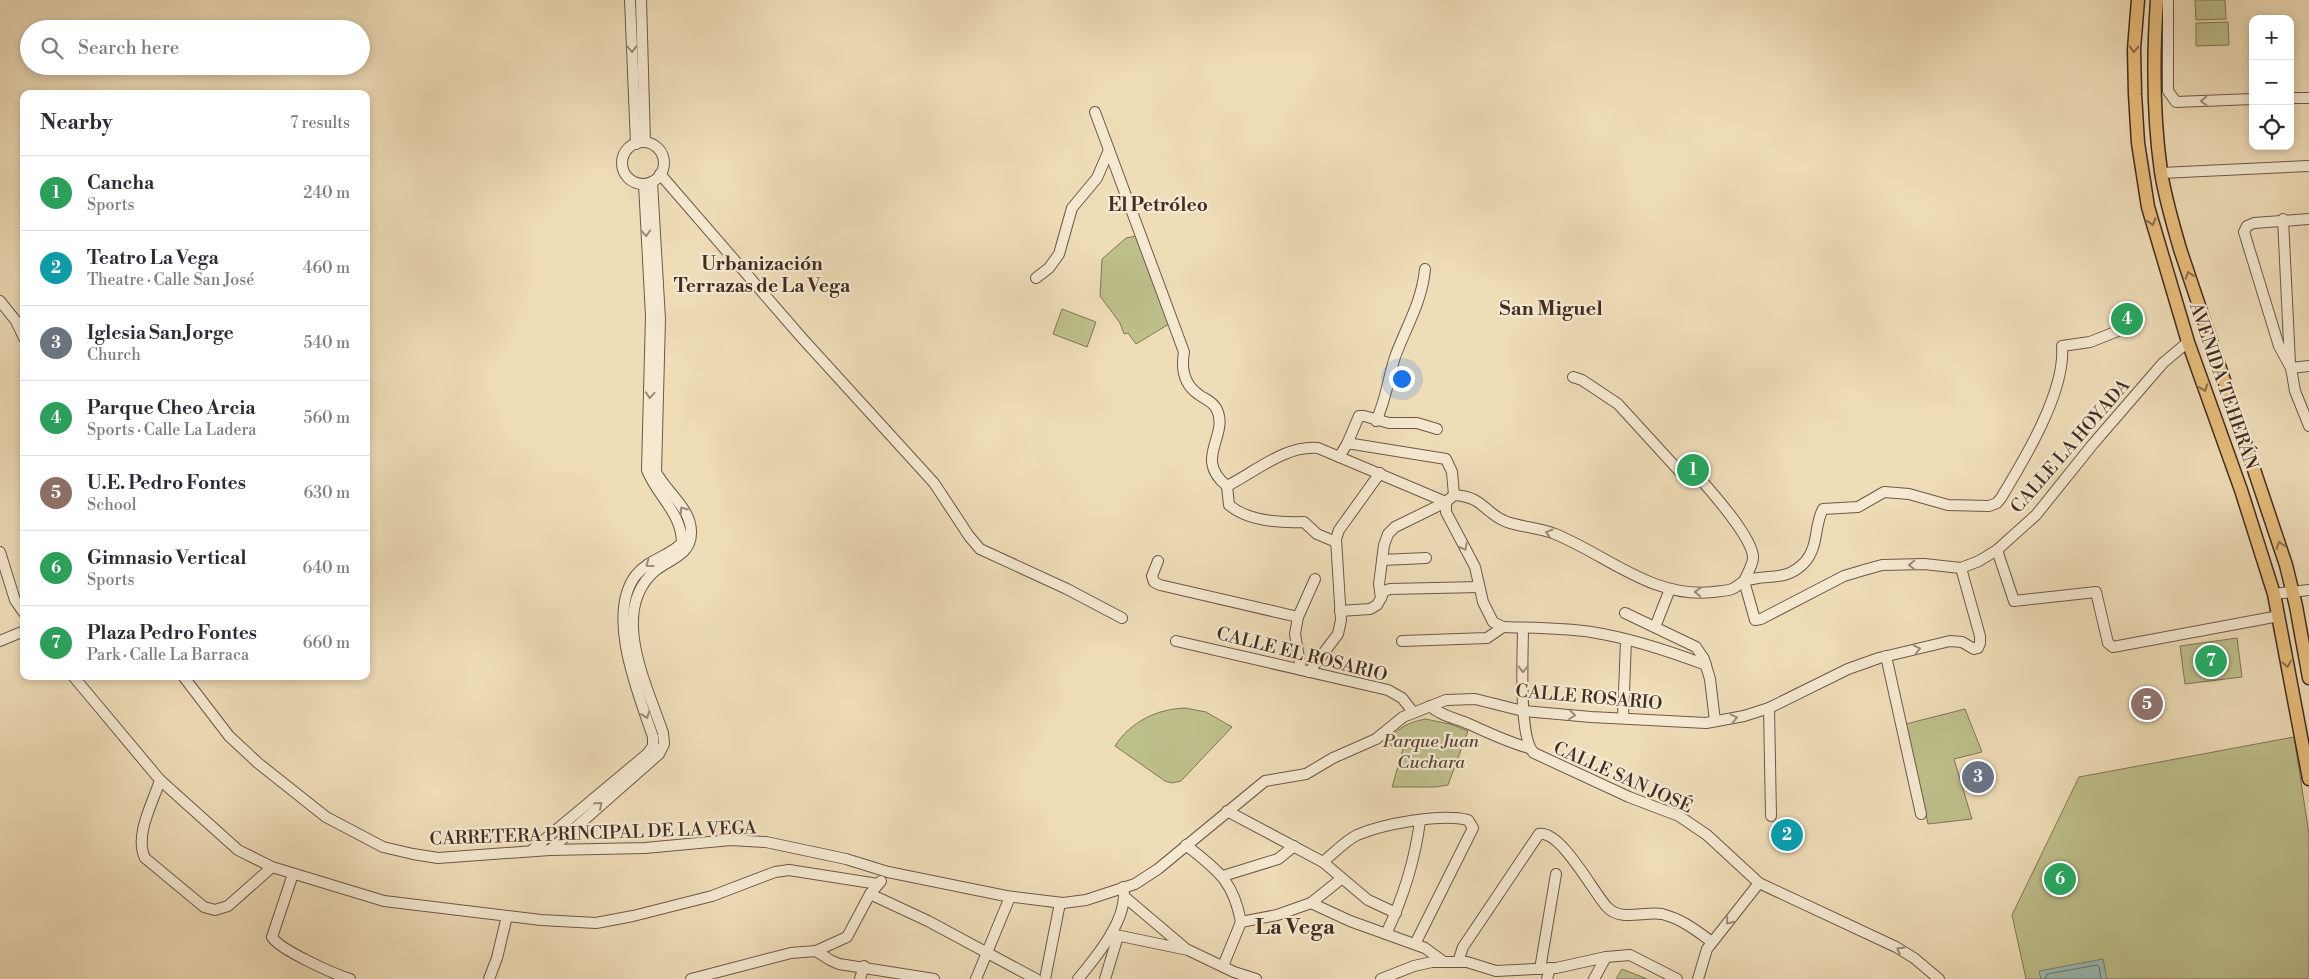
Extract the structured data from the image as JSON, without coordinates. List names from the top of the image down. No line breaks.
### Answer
{"streets":{"main road":["AVENIDA TEHERÁN"],"street":["CALLE LA HOYADA","CALLE EL ROSARIO","CALLE ROSARIO","CALLE SAN JOSÉ","CARRETERA PRINCIPAL DE LA VEGA"]},"crossings":[["AVENIDA TEHERÁN","CALLE LA HOYADA"],["CALLE LA HOYADA","CALLE ROSARIO"],["CALLE EL ROSARIO","CALLE ROSARIO"],["CALLE ROSARIO","CALLE SAN JOSÉ"],["CALLE ROSARIO","CARRETERA PRINCIPAL DE LA VEGA"]],"districts":["El Petróleo","Urbanización Terrazas de La Vega","San Miguel","La Vega"],"parks":["Parque Juan Cuchara"],"page":{"map_buttons":["+","−"],"search":"Search here","heading":["Nearby","7 results"],"list":[{"mark":"1","name":"Cancha","note":"Sports","value":"240 m"},{"mark":"2","name":"Teatro La Vega","note":"Theatre · Calle San José","value":"460 m"},{"mark":"3","name":"Iglesia San Jorge","note":"Church","value":"540 m"},{"mark":"4","name":"Parque Cheo Arcia","note":"Sports · Calle La Ladera","value":"560 m"},{"mark":"5","name":"U.E. Pedro Fontes","note":"School","value":"630 m"},{"mark":"6","name":"Gimnasio Vertical","note":"Sports","value":"640 m"},{"mark":"7","name":"Plaza Pedro Fontes","note":"Park · Calle La Barraca","value":"660 m"}],"pins":["4","1","7","5","3","2","6"]}}
